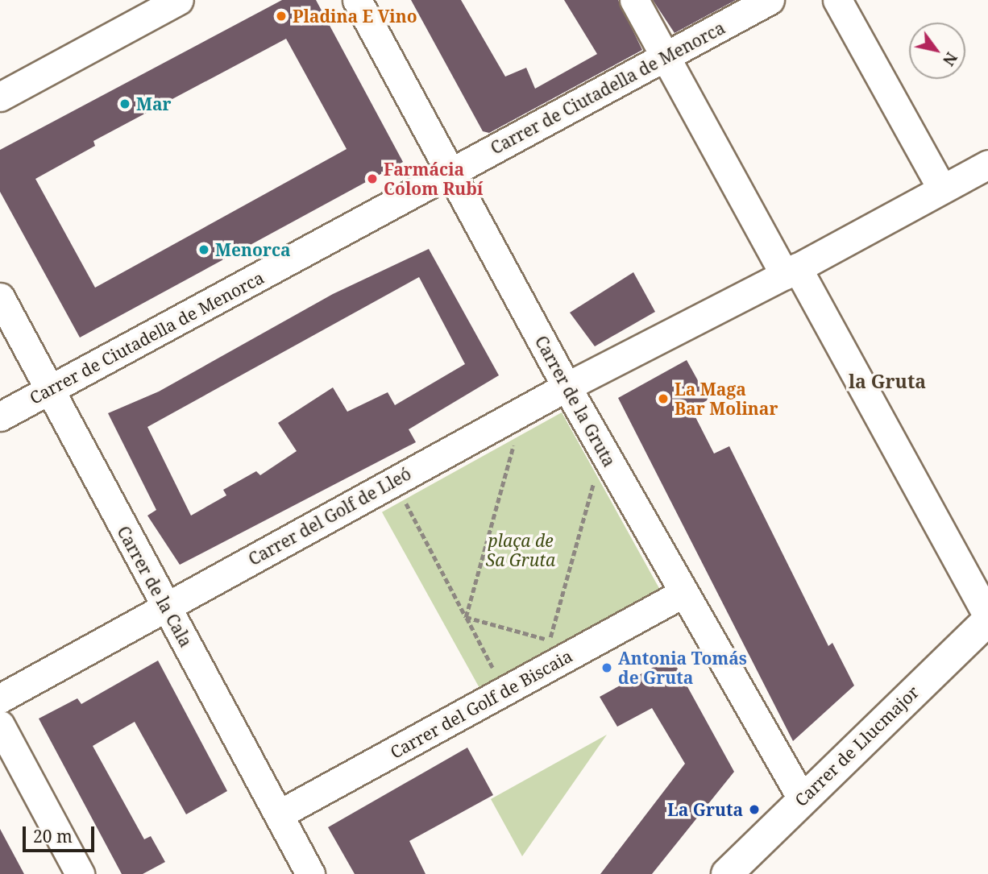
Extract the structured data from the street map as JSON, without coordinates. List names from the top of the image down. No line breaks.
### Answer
{"streets":{"street":["Carrer de Ciutadella de Menorca","Carrer de la Gruta","Carrer del Golf de Lleó","Carrer de la Cala","Carrer del Golf de Biscaia","Carrer de Llucmajor"]},"crossings":[["Carrer de Ciutadella de Menorca","Carrer de la Gruta"],["Carrer de Ciutadella de Menorca","Carrer de la Cala"],["Carrer de la Gruta","Carrer del Golf de Lleó"],["Carrer de la Gruta","Carrer del Golf de Biscaia"],["Carrer de la Gruta","Carrer de Llucmajor"],["Carrer del Golf de Lleó","Carrer de la Cala"],["Carrer de la Cala","Carrer del Golf de Biscaia"]],"districts":["la Gruta"],"parks":["plaça de Sa Gruta"],"places":["Pladina E Vino","Mar","Farmácia Colom Rubí","Menorca","La Maga Bar Molinar","Antonia Tomás de Gruta","La Gruta"],"scale_bar":"20 m","north":"bottom right"}
